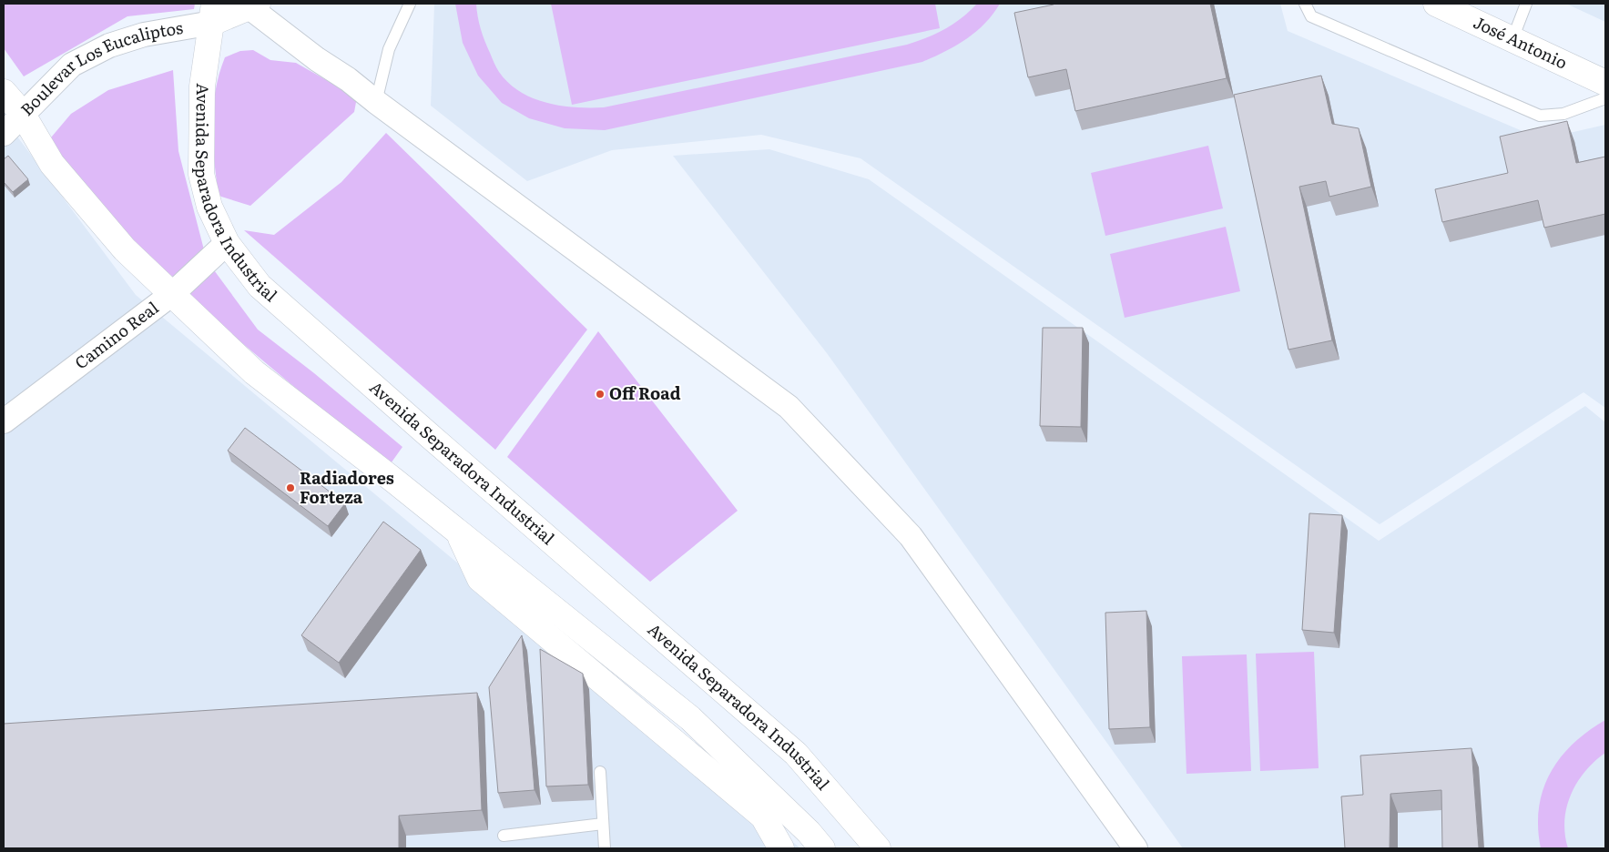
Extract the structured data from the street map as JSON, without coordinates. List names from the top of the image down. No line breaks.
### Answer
{"streets":{"main road":["José Antonio","Avenida Separadora Industrial"],"street":["Boulevar Los Eucaliptos","Camino Real"]},"crossings":[["Boulevar Los Eucaliptos","Avenida Separadora Industrial"],["Avenida Separadora Industrial","Camino Real"]],"places":["Off Road","Radiadores Forteza"]}
